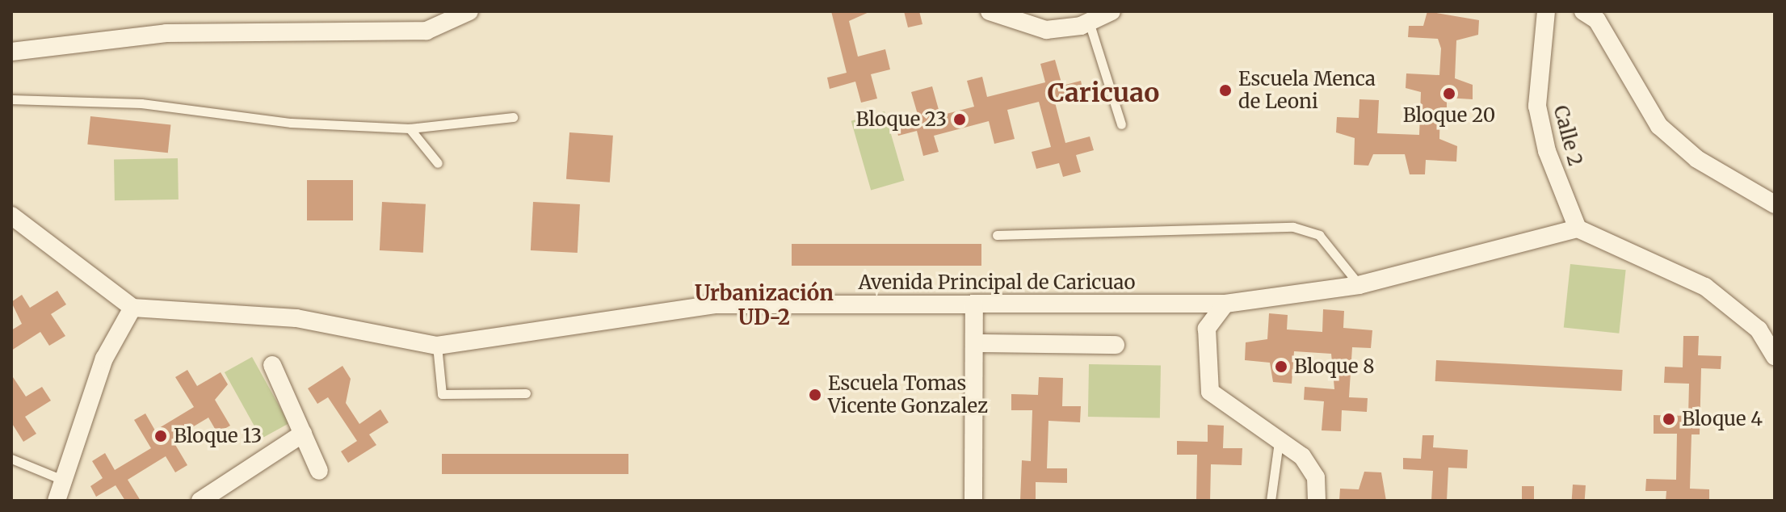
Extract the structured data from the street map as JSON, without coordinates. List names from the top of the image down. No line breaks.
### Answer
{"streets":{"street":["Calle 2","Avenida Principal de Caricuao"]},"crossings":[["Calle 2","Avenida Principal de Caricuao"]],"districts":["Caricuao","Urbanización UD-2"],"places":["Escuela Menca de Leoni","Bloque 20","Bloque 23","Bloque 8","Escuela Tomas Vicente Gonzalez","Bloque 4","Bloque 13"]}
